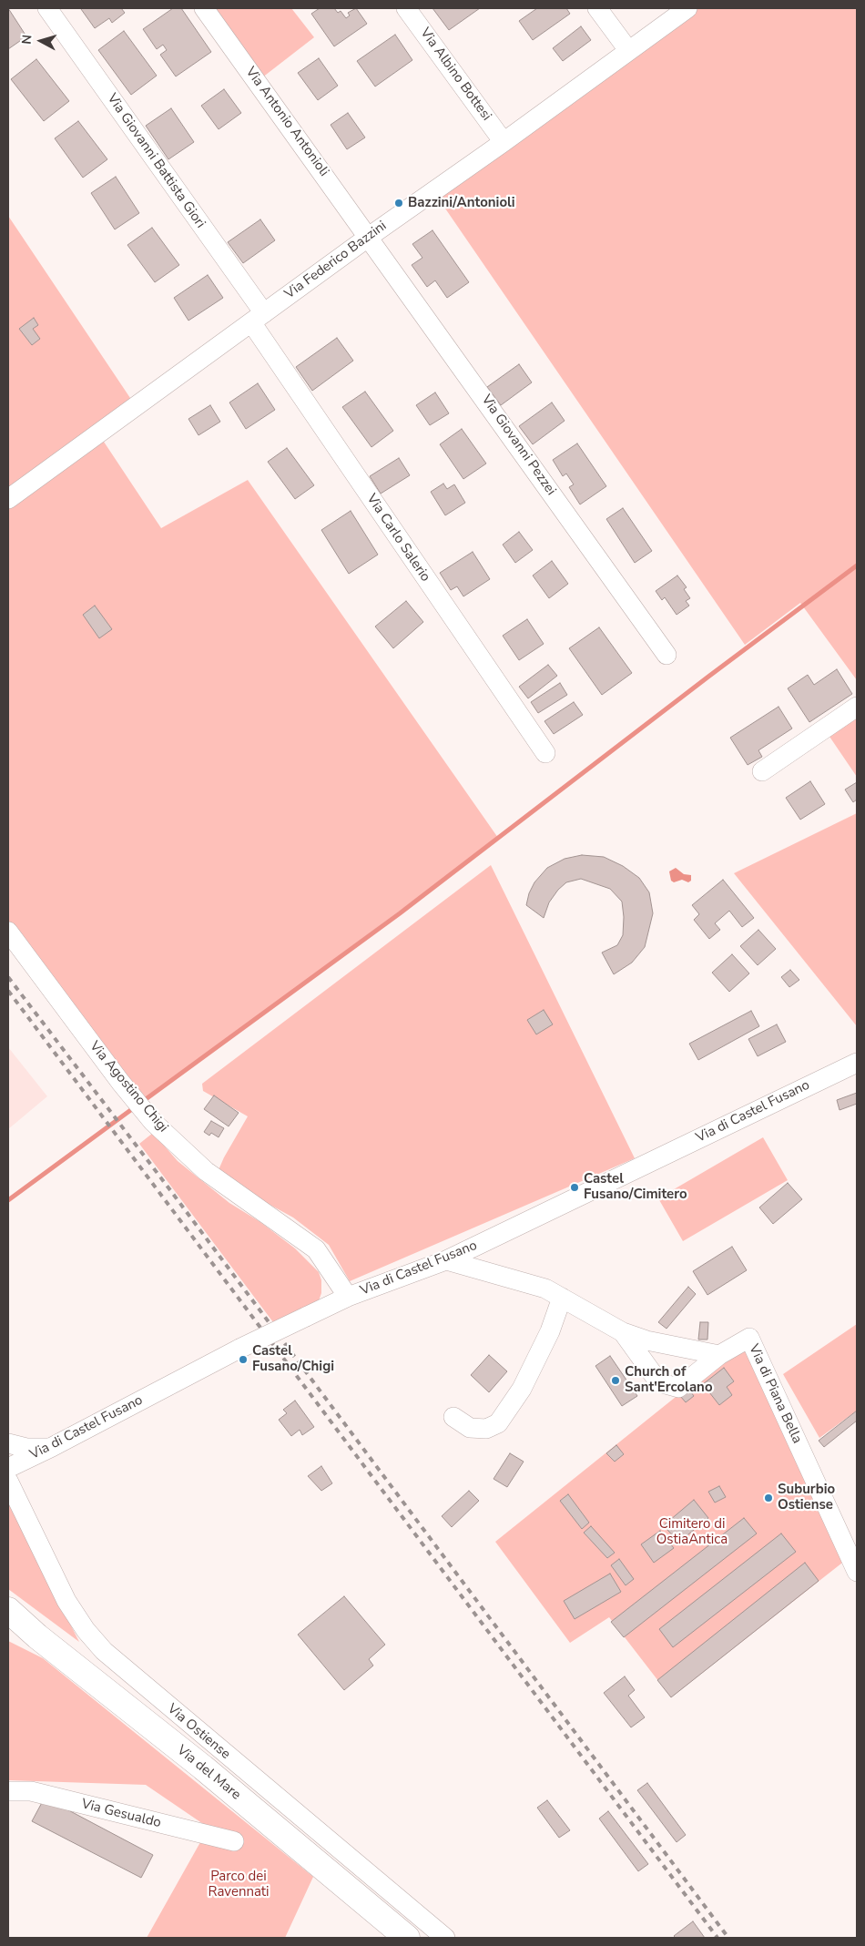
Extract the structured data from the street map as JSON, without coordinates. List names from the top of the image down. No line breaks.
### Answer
{"streets":{"main road":["Via del Mare"],"street":["Via Albino Bottesi","Via Antonio Antonioli","Via Giovanni Battista Giori","Via Federico Bazzini","Via Giovanni Pezzei","Via Carlo Salerio","Via Agostino Chigi","Via di Castel Fusano","Via di Piana Bella","Via Ostiense","Via Gesualdo"]},"crossings":[["Via Albino Bottesi","Via Federico Bazzini"],["Via Antonio Antonioli","Via Federico Bazzini"],["Via Antonio Antonioli","Via Giovanni Pezzei"],["Via Giovanni Battista Giori","Via Federico Bazzini"],["Via Giovanni Battista Giori","Via Carlo Salerio"],["Via Federico Bazzini","Via Giovanni Pezzei"],["Via Federico Bazzini","Via Carlo Salerio"],["Via Agostino Chigi","Via di Castel Fusano"]],"parks":["Cimitero di OstiaAntica","Parco dei Ravennati"],"places":["Bazzini/Antonioli","Castel Fusano/Cimitero","Castel Fusano/Chigi","Church of Sant'Ercolano","Suburbio Ostiense"],"north":"left"}
